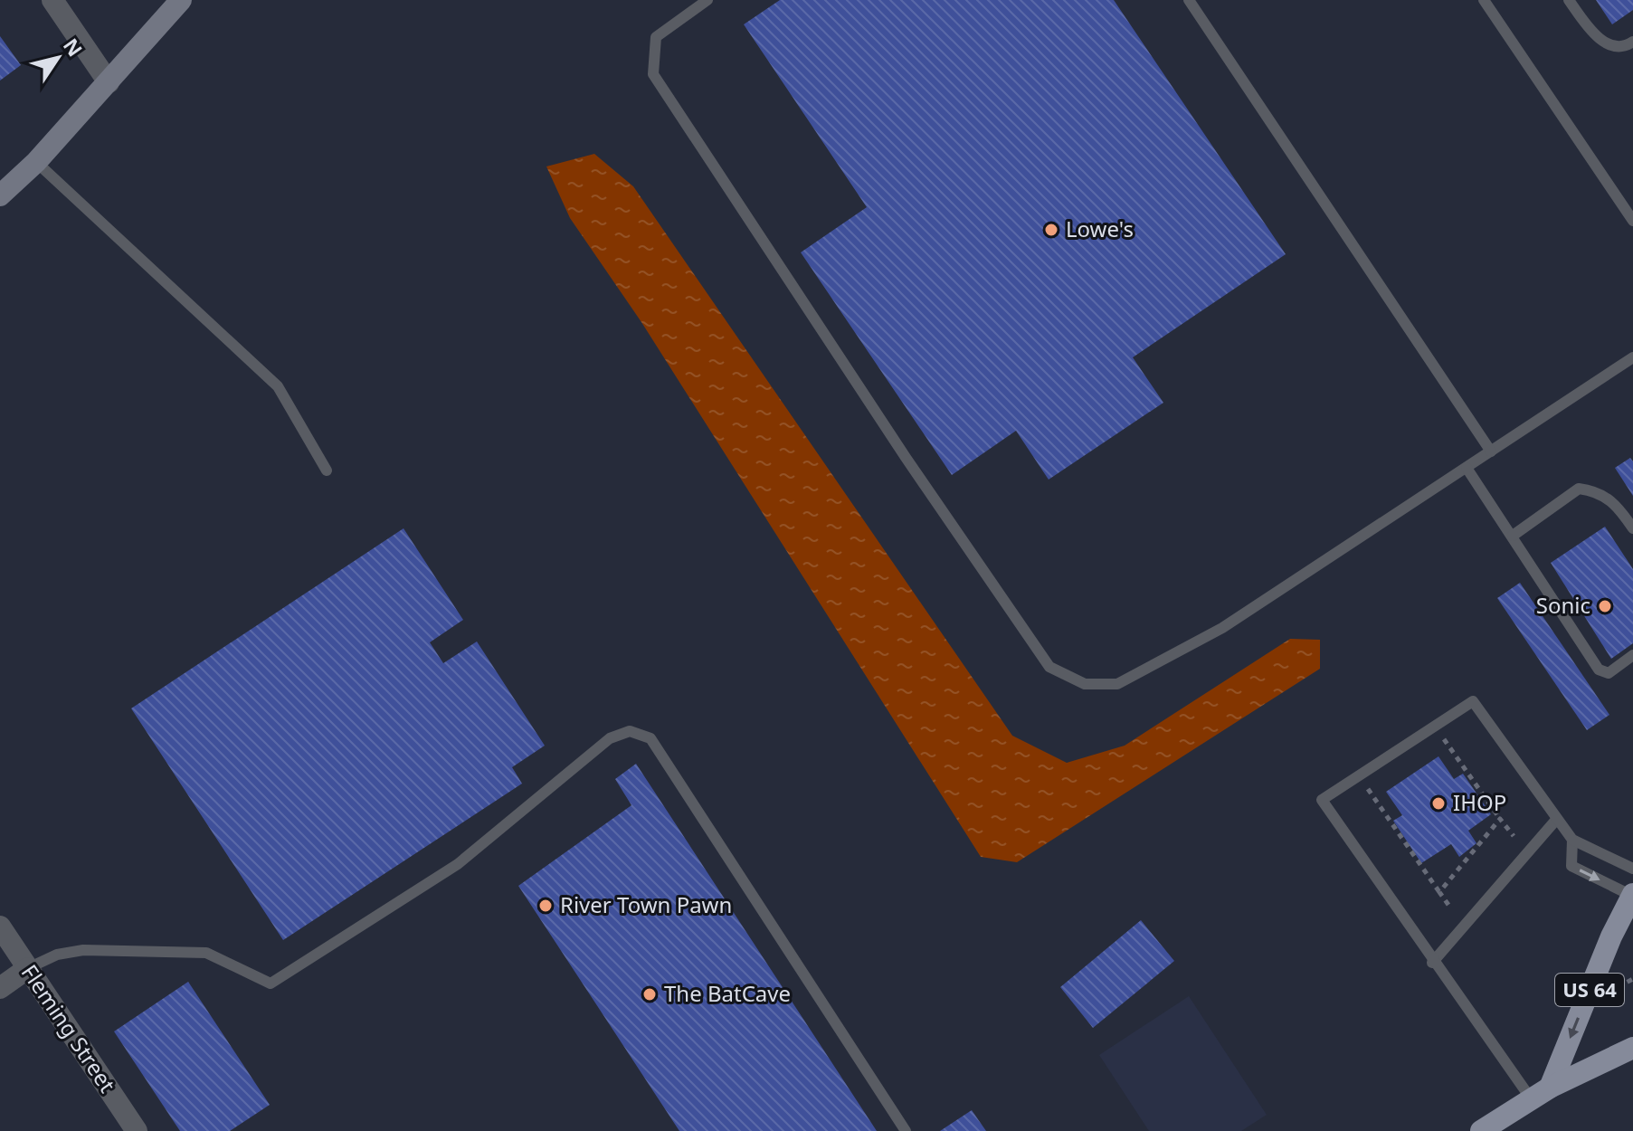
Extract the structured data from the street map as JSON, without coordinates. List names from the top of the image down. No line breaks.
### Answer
{"streets":{"main road":["US 64"],"street":["Fleming Street"]},"places":["Lowe's","Sonic","IHOP","River Town Pawn","The BatCave"],"north":"top right"}
